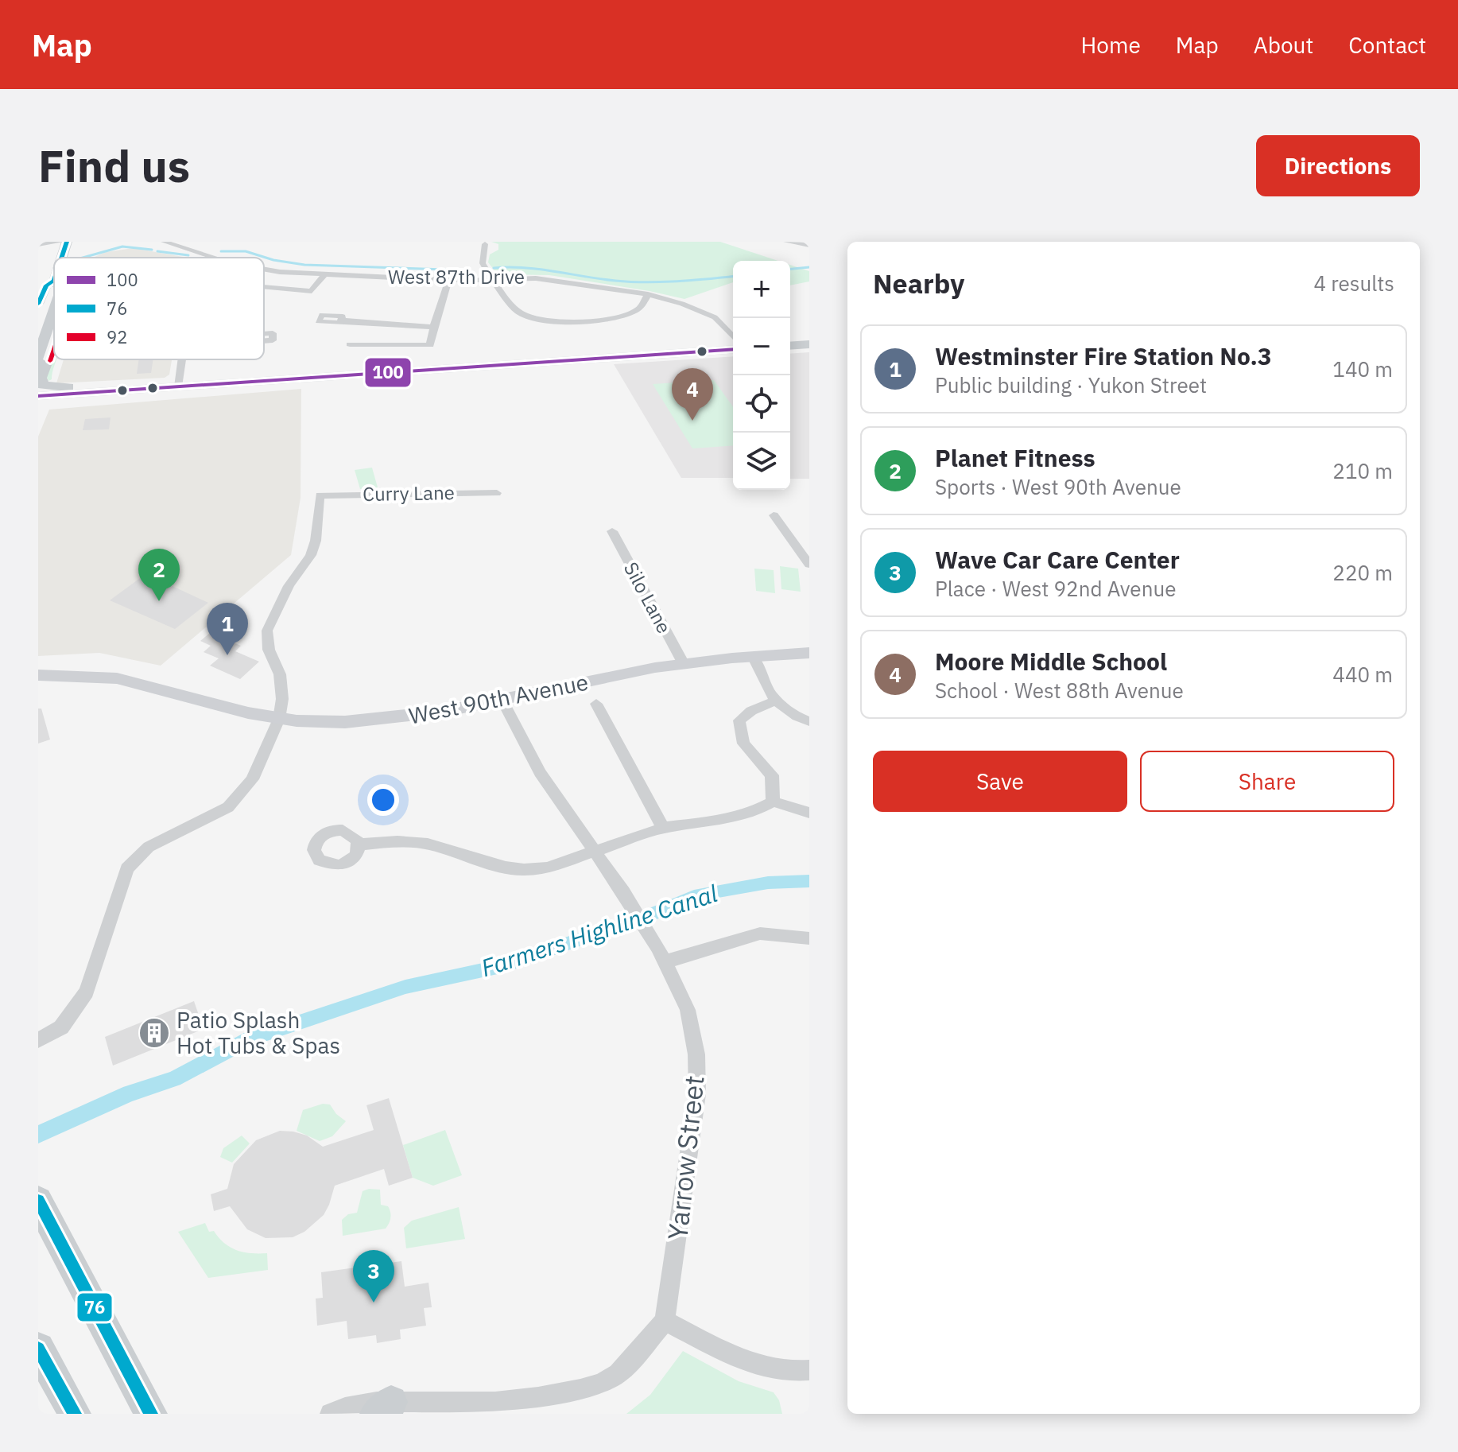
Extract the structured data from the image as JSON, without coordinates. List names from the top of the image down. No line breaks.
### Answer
{"streets":{"street":["West 87th Drive","Curry Lane","Silo Lane","West 90th Avenue","Yarrow Street"]},"crossings":[["Curry Lane","West 90th Avenue"],["Silo Lane","West 90th Avenue"],["West 90th Avenue","Yarrow Street"]],"water":["Farmers Highline Canal"],"places":{"building":["Patio Splash Hot Tubs & Spas"]},"lines":["transit line 76","transit line 92","transit line 100"],"legend":["100","76","92"],"page":{"header":"Map","nav":["Home","Map","About","Contact"],"buttons":["Directions",["Save","Share"]],"title":"Find us","heading":["Nearby","4 results"],"map_buttons":["+","−"],"list":[{"mark":"1","name":"Westminster Fire Station No.3","note":"Public building · Yukon Street","value":"140 m"},{"mark":"2","name":"Planet Fitness","note":"Sports · West 90th Avenue","value":"210 m"},{"mark":"3","name":"Wave Car Care Center","note":"Place · West 92nd Avenue","value":"220 m"},{"mark":"4","name":"Moore Middle School","note":"School · West 88th Avenue","value":"440 m"}],"pins":["4","2","1","3"]}}
